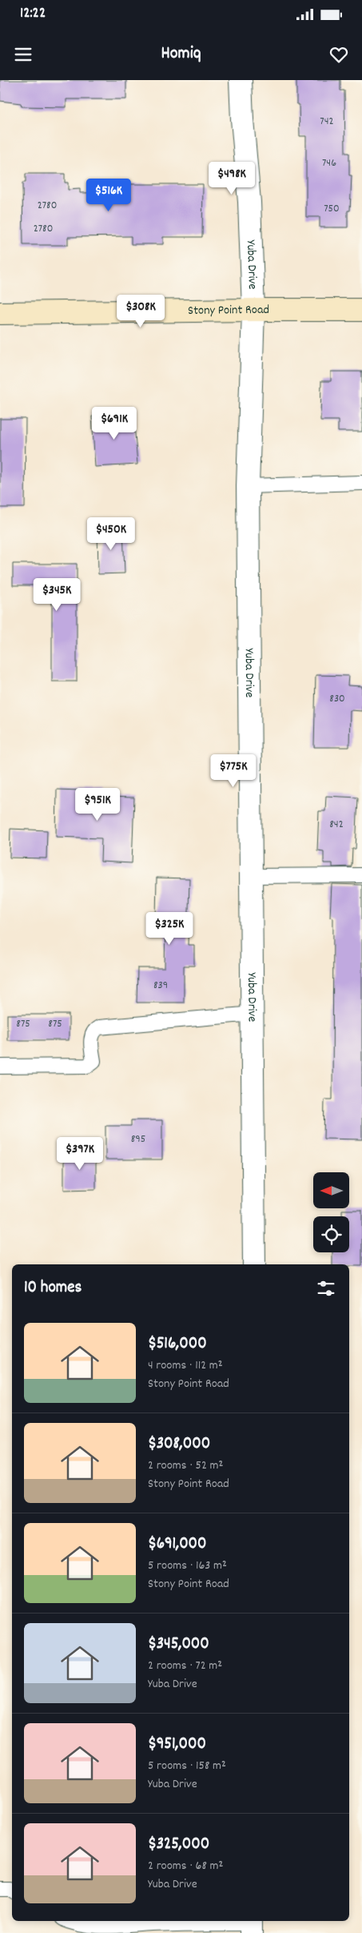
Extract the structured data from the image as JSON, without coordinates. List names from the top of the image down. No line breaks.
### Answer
{"streets":{"main road":["Stony Point Road"],"street":["Yuba Drive"]},"crossings":[["Yuba Drive","Stony Point Road"]],"house_numbers":["742","746","2780","750","2780","830","842","839","875","875","895"],"north":"left","page":{"status":"12:22","header":"Homiq","price":["$498K","$516K","$308K","$691K","$450K","$345K","$775K","$951K","$325K","$397K"],"heading":"10 homes","list":[{"name":"$516,000","note":"4 rooms · 112 m² · Stony Point Road"},{"name":"$308,000","note":"2 rooms · 52 m² · Stony Point Road"},{"name":"$691,000","note":"5 rooms · 163 m² · Stony Point Road"},{"name":"$345,000","note":"2 rooms · 72 m² · Yuba Drive"},{"name":"$951,000","note":"5 rooms · 158 m² · Yuba Drive"},{"name":"$325,000","note":"2 rooms · 68 m² · Yuba Drive"}]}}
